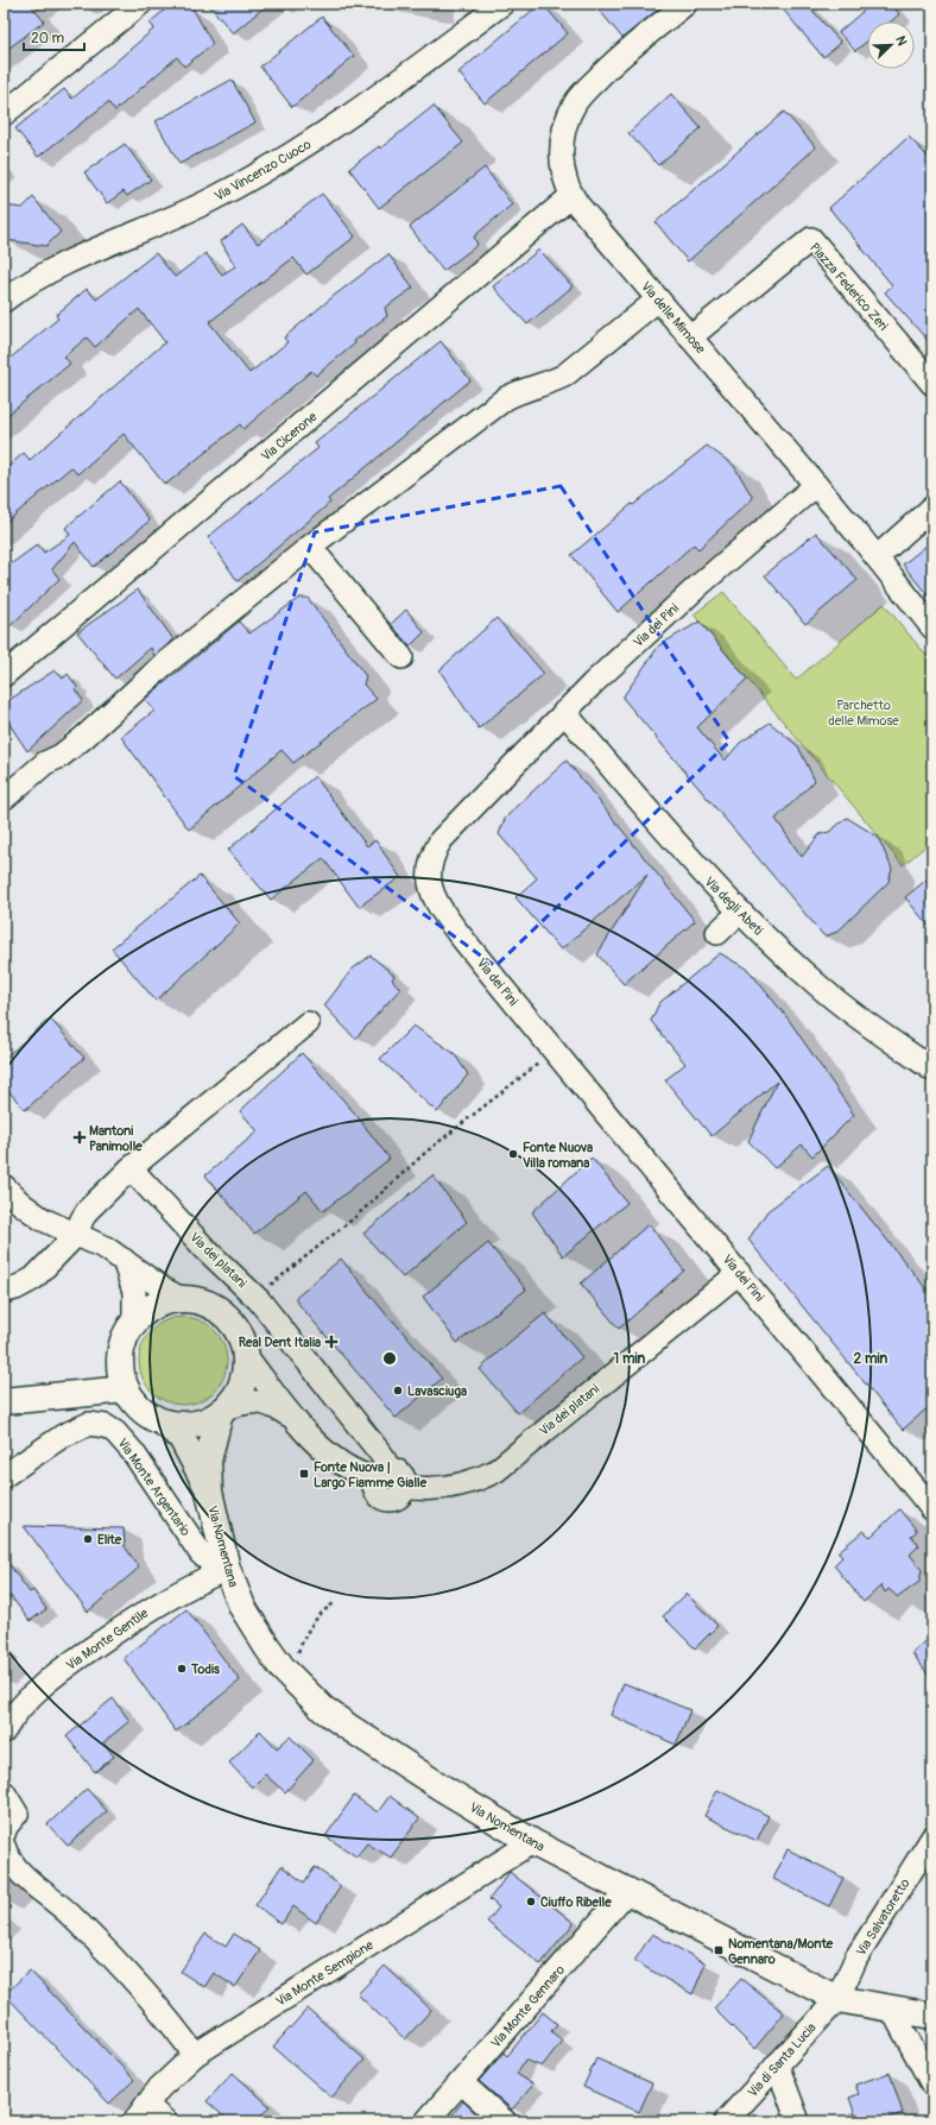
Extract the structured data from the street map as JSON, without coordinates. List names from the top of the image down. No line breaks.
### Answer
{"streets":{"main road":["Via Nomentana"],"street":["Via Vincenzo Cuoco","Piazza Federico Zeri","Via delle Mimose","Via Cicerone","Via dei Pini","Via degli Abeti","Via dei platani","Via Monte Argentario","Via Monte Gentile","Via Salvatoretto","Via Monte Sempione","Via Monte Gennaro","Via di Santa Lucia"]},"crossings":[["Piazza Federico Zeri","Via delle Mimose"],["Via delle Mimose","Via Cicerone"],["Via delle Mimose","Via dei Pini"],["Via dei Pini","Via degli Abeti"],["Via dei Pini","Via dei platani"],["Via Monte Argentario","Via Nomentana"],["Via Monte Argentario","Via Monte Gentile"],["Via Nomentana","Via Monte Gentile"],["Via Nomentana","Via Salvatoretto"],["Via Nomentana","Via Monte Sempione"],["Via Nomentana","Via Monte Gennaro"],["Via Nomentana","Via di Santa Lucia"],["Via Salvatoretto","Via di Santa Lucia"]],"parks":["Parchetto delle Mimose"],"places":{"health":["Mantoni Panimolle","Real Dent Italia"],"other":["Fonte Nuova Villa romana","Lavasciuga","Elite","Todis","Ciuffo Ribelle"],"transit":["Fonte Nuova | Largo Fiamme Gialle","Nomentana/Monte Gennaro"]},"scale_bar":"20 m","north":"top right","rings":["1 min","2 min"]}
